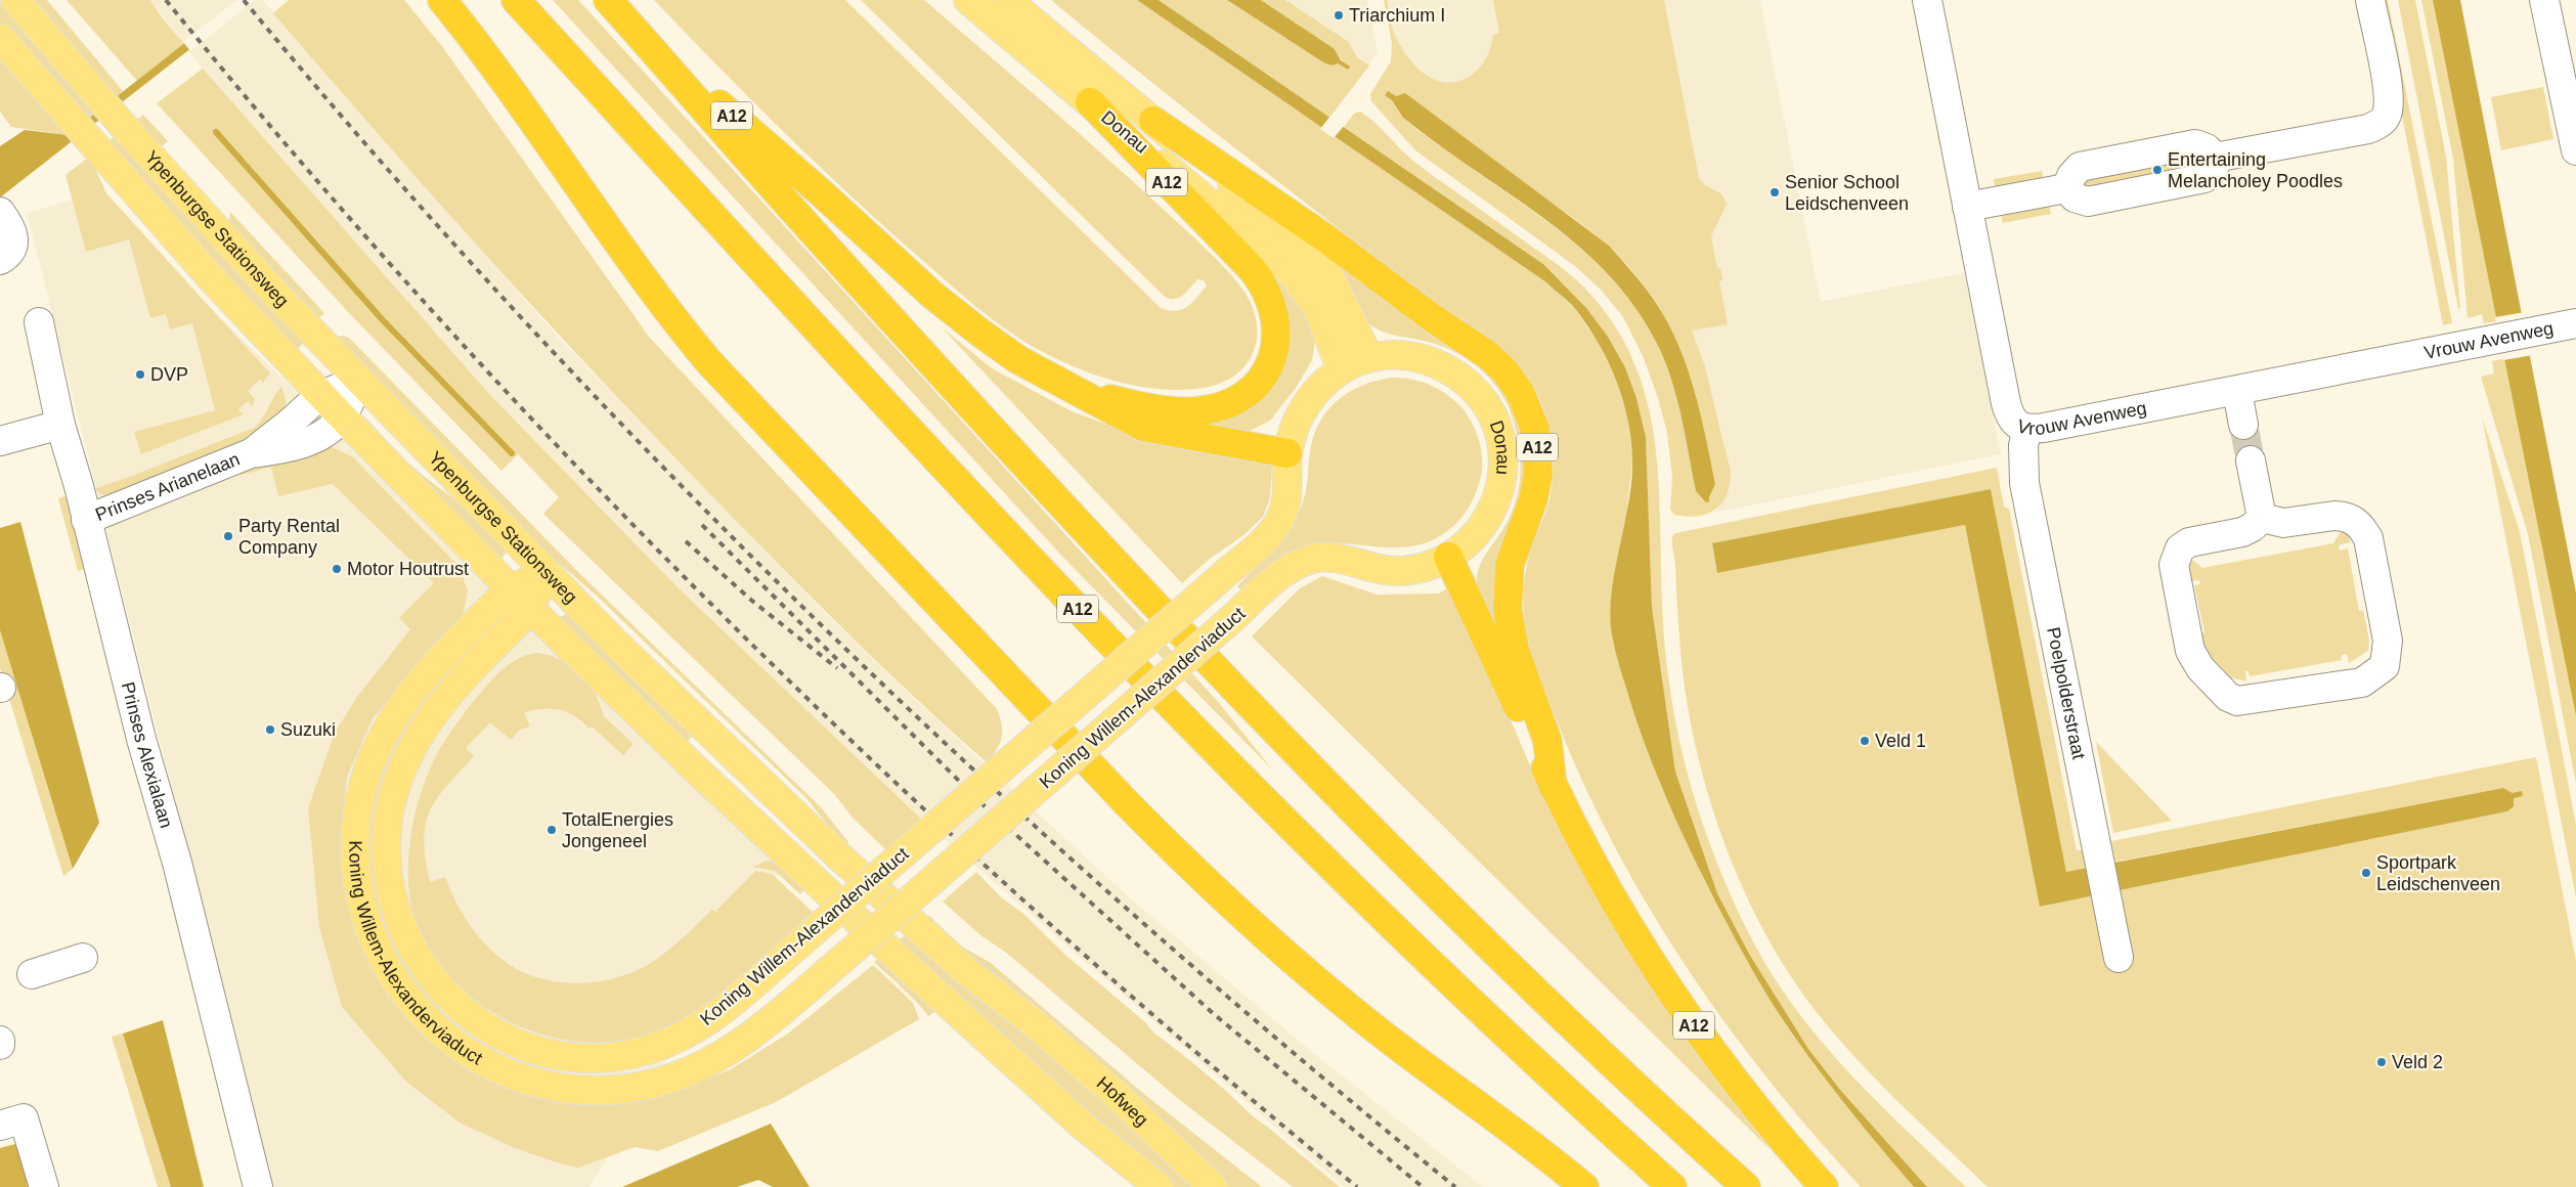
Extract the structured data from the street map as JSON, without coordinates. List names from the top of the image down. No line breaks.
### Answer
{"streets":{"highway":["A12"],"main road":["Donau","Ypenburgse Stationsweg","Koning Willem-Alexanderviaduct","Hofweg"],"street":["Vrouw Avenweg","Prinses Arianelaan","Poelpolderstraat","Prinses Alexialaan"]},"crossings":[["A12","Donau"],["Donau","Koning Willem-Alexanderviaduct"],["Ypenburgse Stationsweg","Prinses Arianelaan"],["Ypenburgse Stationsweg","Koning Willem-Alexanderviaduct"],["Ypenburgse Stationsweg","Hofweg"],["Vrouw Avenweg","Poelpolderstraat"],["Prinses Arianelaan","Prinses Alexialaan"]],"places":["Triarchium I","Entertaining Melancholey Poodles","Senior School Leidschenveen","DVP","Party Rental Company","Motor Houtrust","Suzuki","Veld 1","TotalEnergies Jongeneel","Sportpark Leidschenveen","Veld 2"]}
